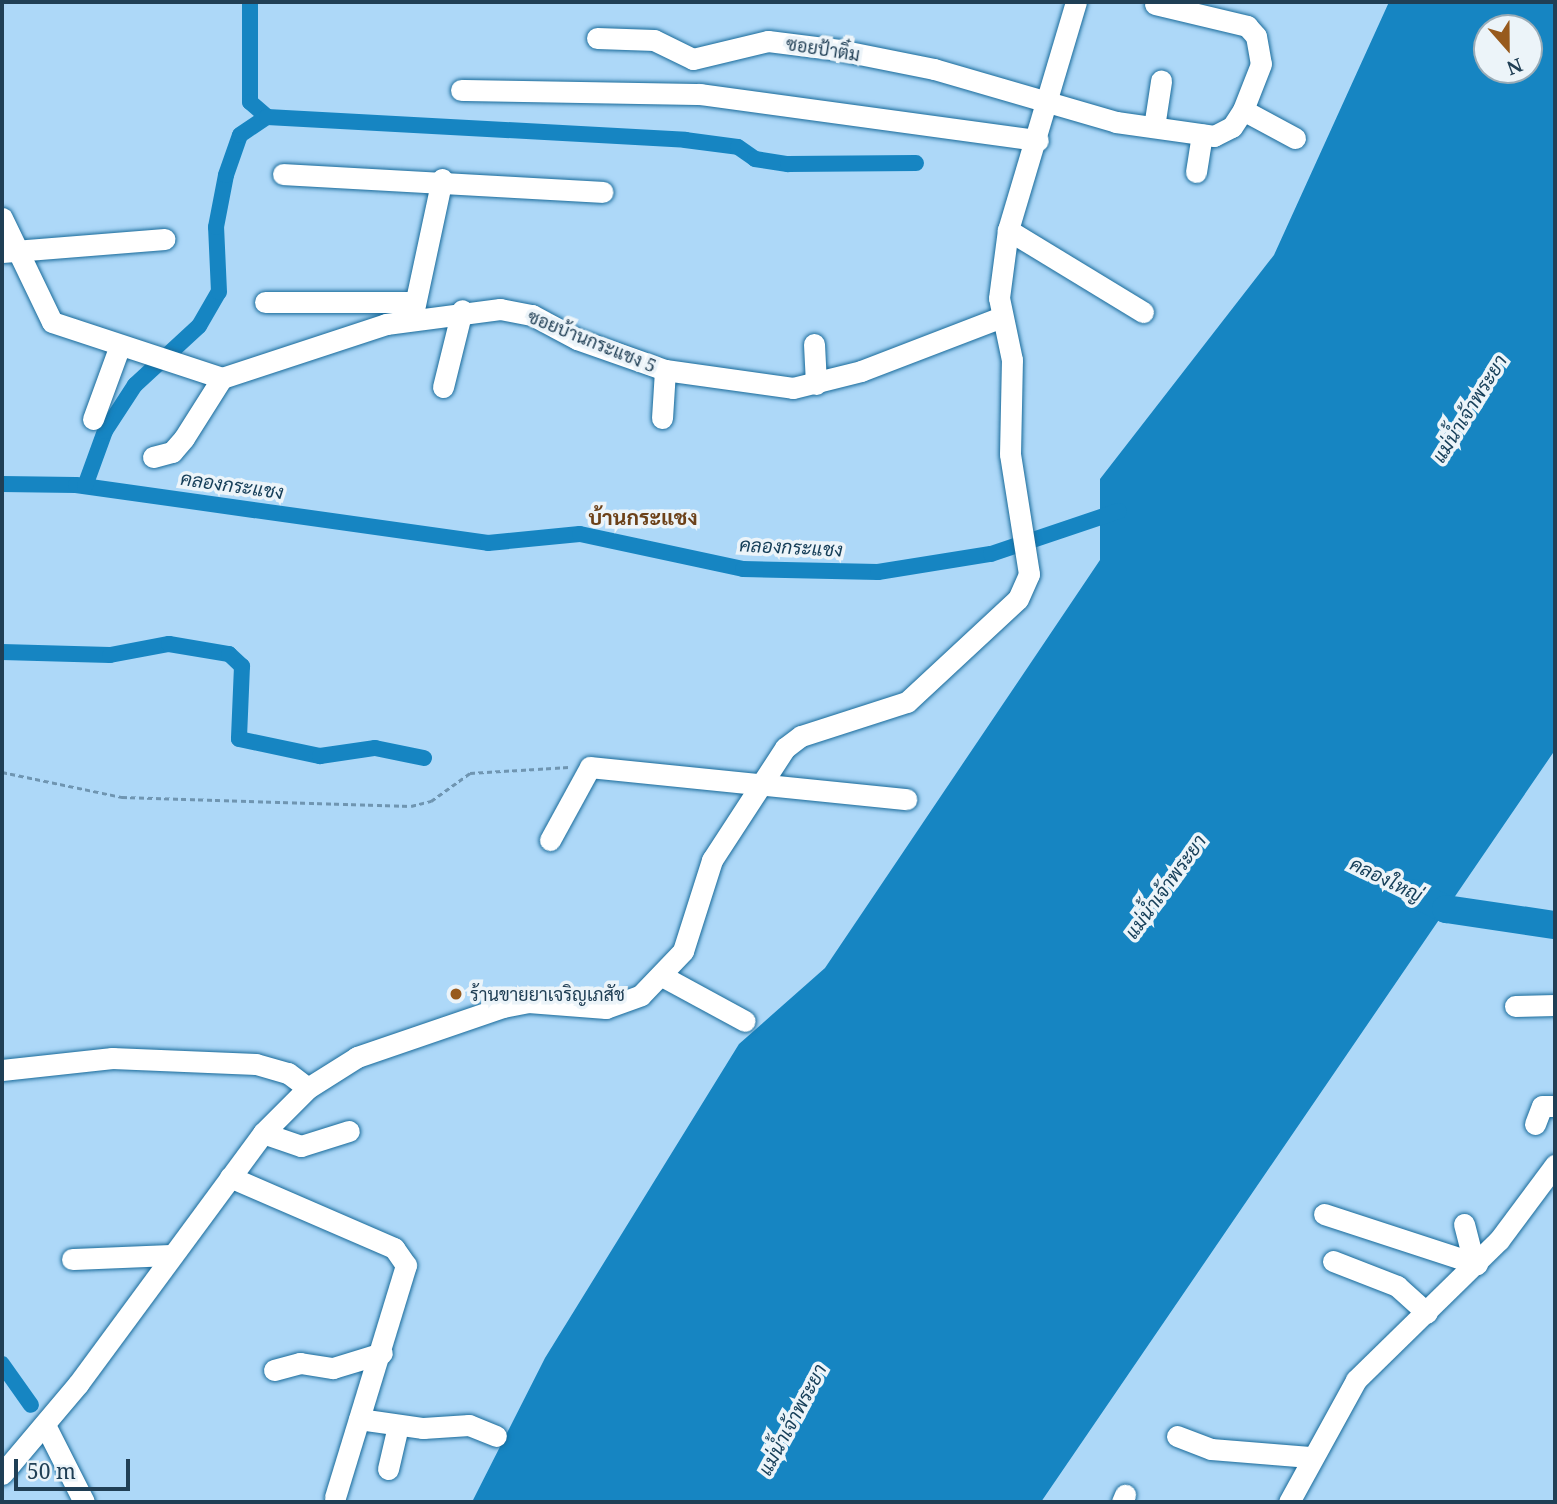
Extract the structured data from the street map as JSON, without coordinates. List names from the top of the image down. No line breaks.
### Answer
{"streets":{"street":["ซอยป้าติ๋ม","ซอยบ้านกระแชง 5"]},"districts":["บ้านกระแชง"],"water":["แม่น้ำเจ้าพระยา","คลองกระแชง","คลองใหญ่"],"places":["ร้านขายยาเจริญเภสัช"],"scale_bar":"50 m","north":"bottom"}
